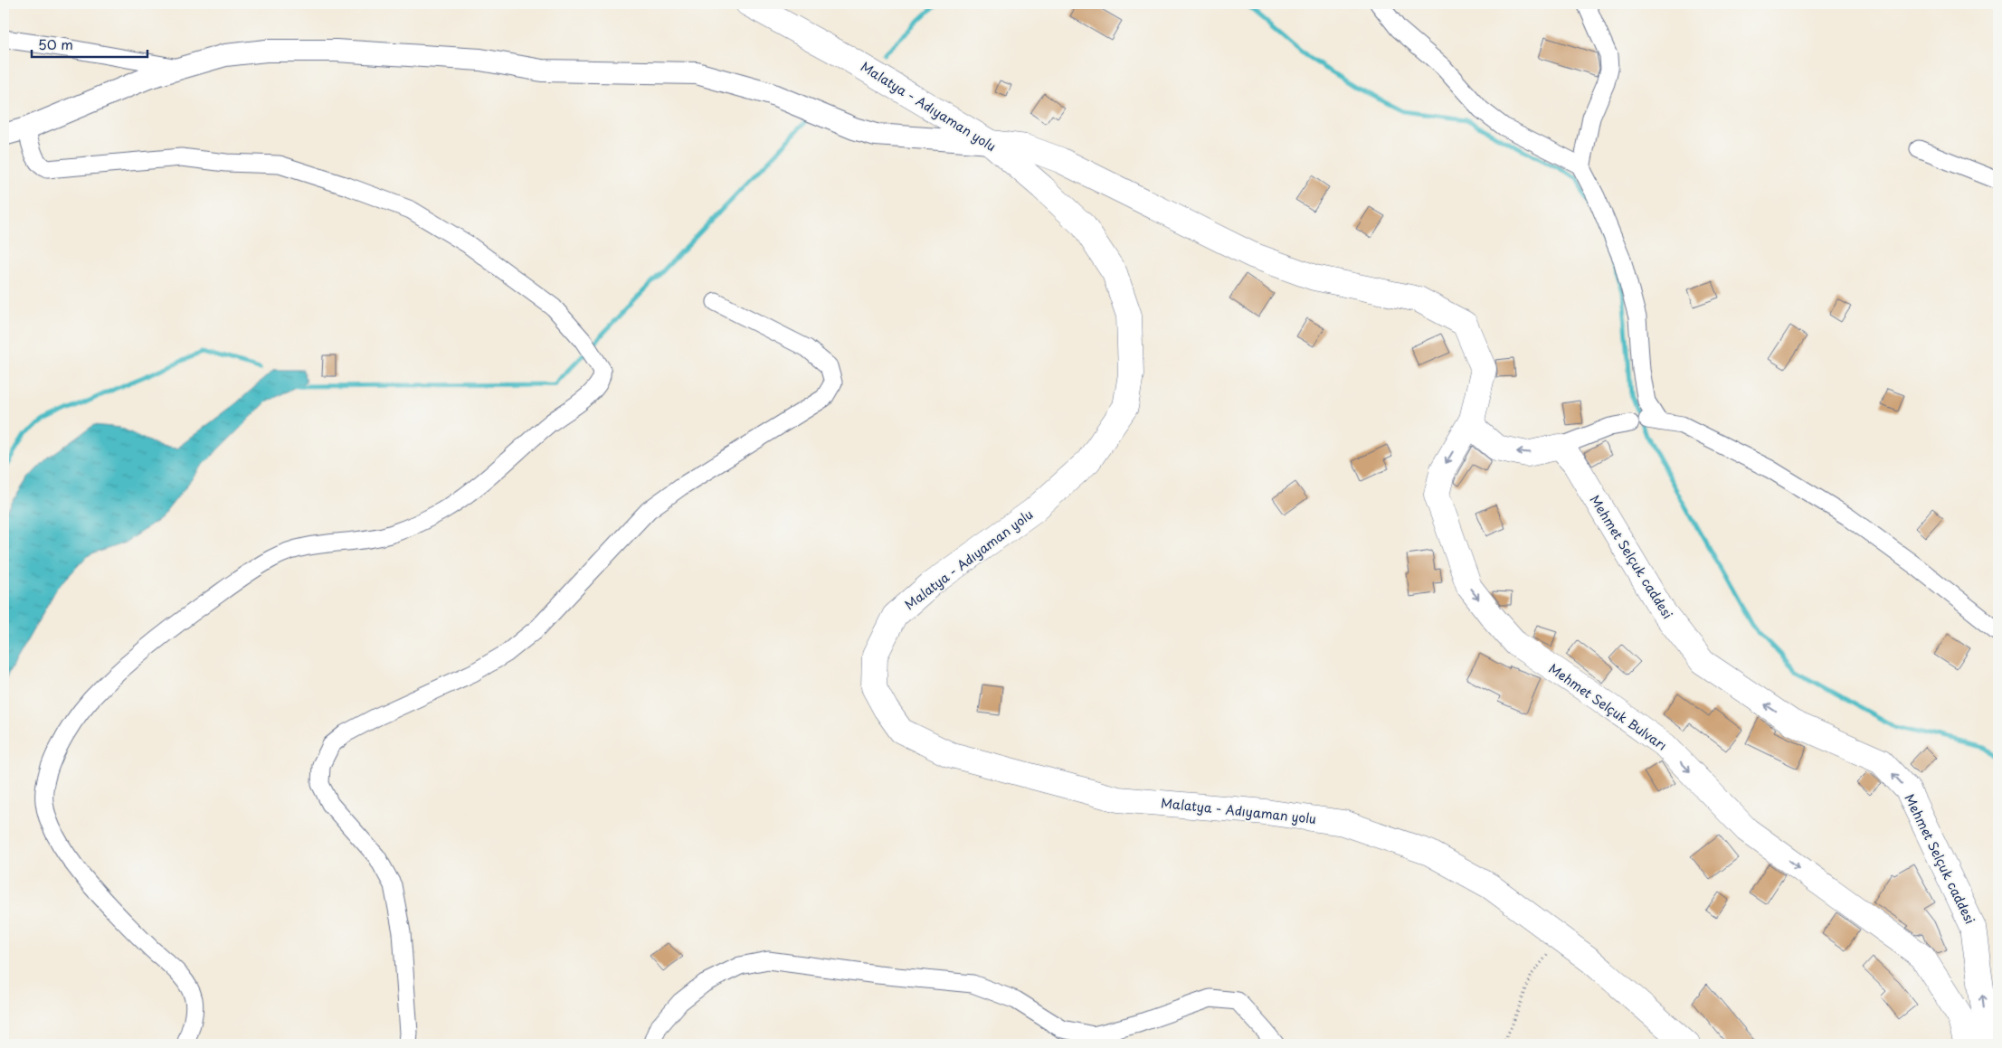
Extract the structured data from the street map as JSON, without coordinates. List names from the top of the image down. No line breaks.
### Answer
{"streets":{"main road":["Malatya - Adıyaman yolu","Mehmet Selçuk caddesi","Mehmet Selçuk Bulvarı"]},"crossings":[["Malatya - Adıyaman yolu","Mehmet Selçuk Bulvarı"]],"one_way":["Mehmet Selçuk caddesi","Mehmet Selçuk Bulvarı"],"scale_bar":"50 m"}
